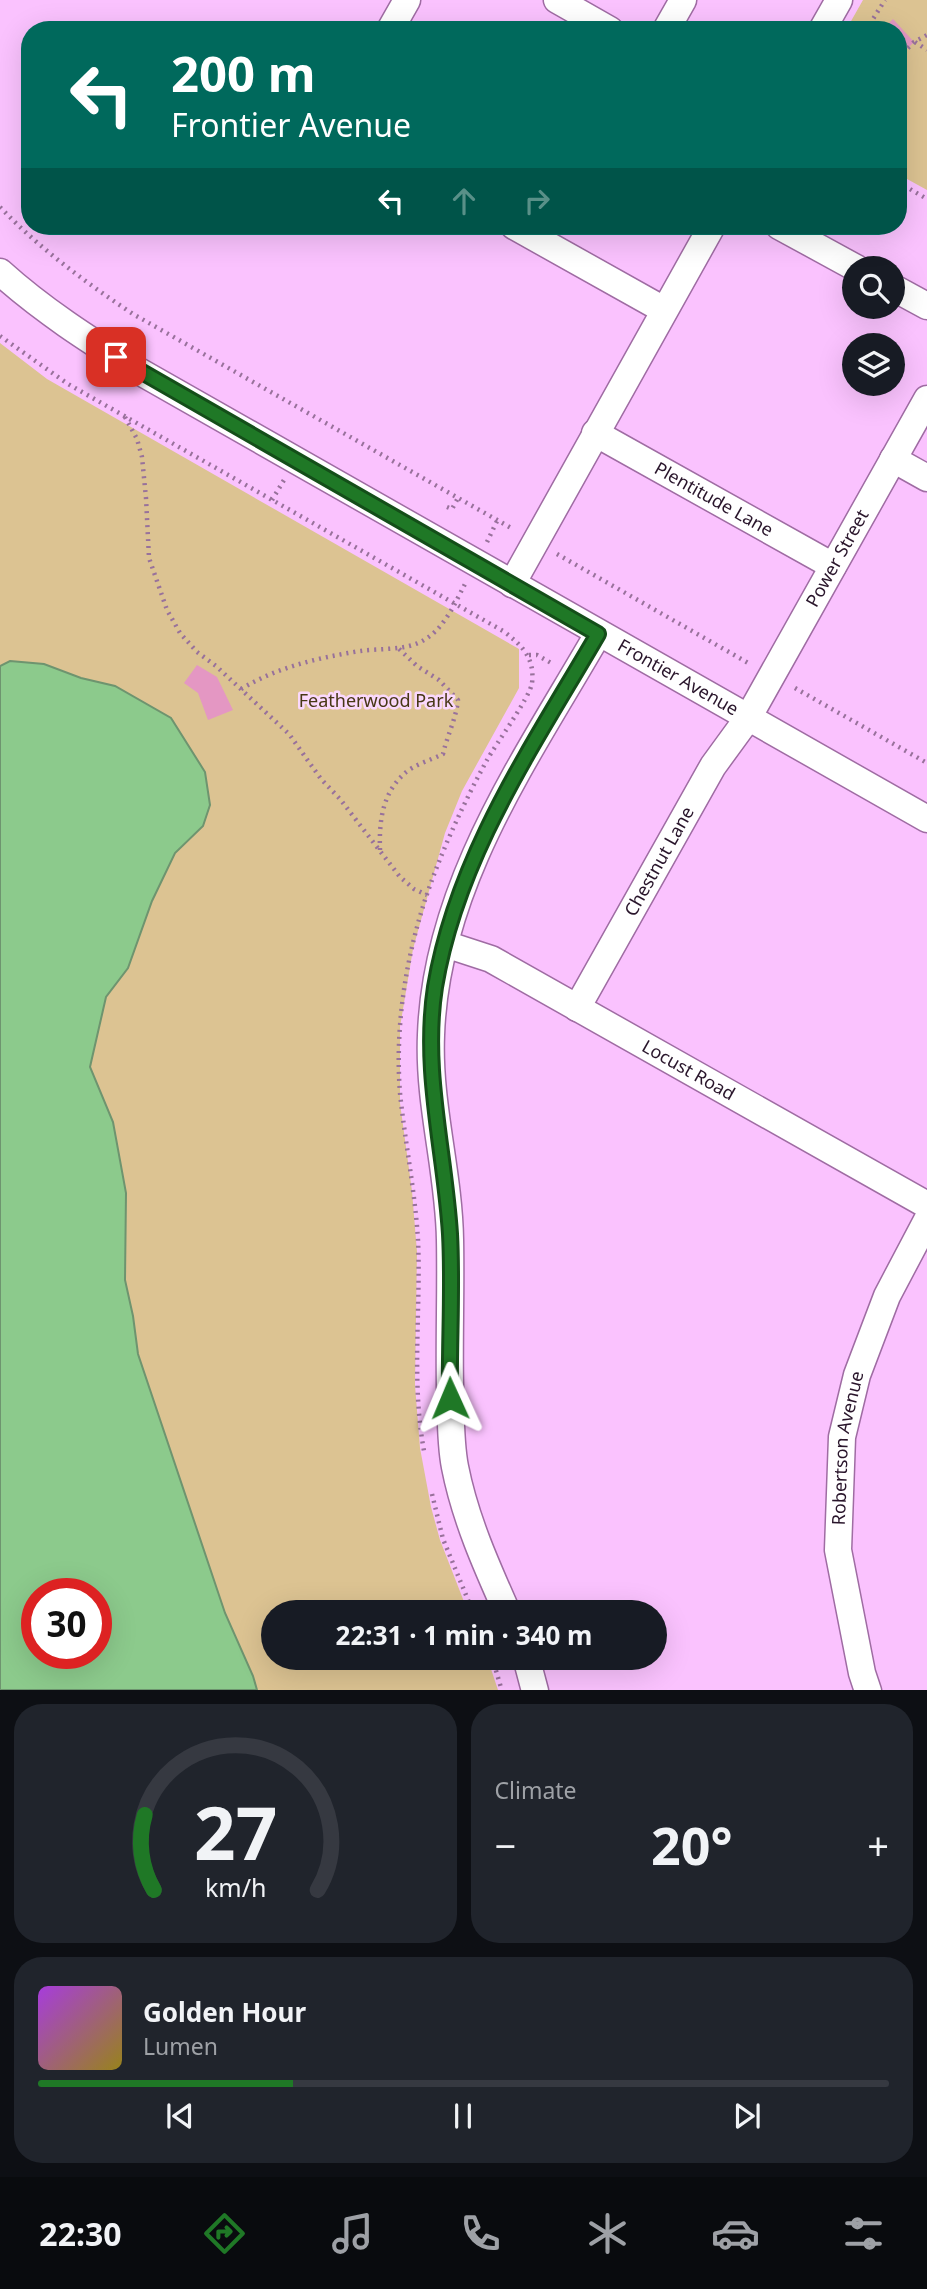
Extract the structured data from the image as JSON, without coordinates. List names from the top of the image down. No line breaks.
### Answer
{"streets":{"street":["Plentitude Lane","Power Street","Frontier Avenue","Chestnut Lane","Locust Road","Robertson Avenue"]},"crossings":[["Plentitude Lane","Power Street"],["Power Street","Frontier Avenue"],["Power Street","Chestnut Lane"],["Frontier Avenue","Chestnut Lane"],["Chestnut Lane","Locust Road"]],"parks":["Featherwood Park"],"page":{"turn":["200 m","Frontier Avenue"],"limit":"30","trip":"22:31 · 1 min · 340 m","tile":"Climate","heat":["−","20°","+"],"song":["Golden Hour","Lumen"],"tabs":"22:30","gauge":["27","km/h"]}}
